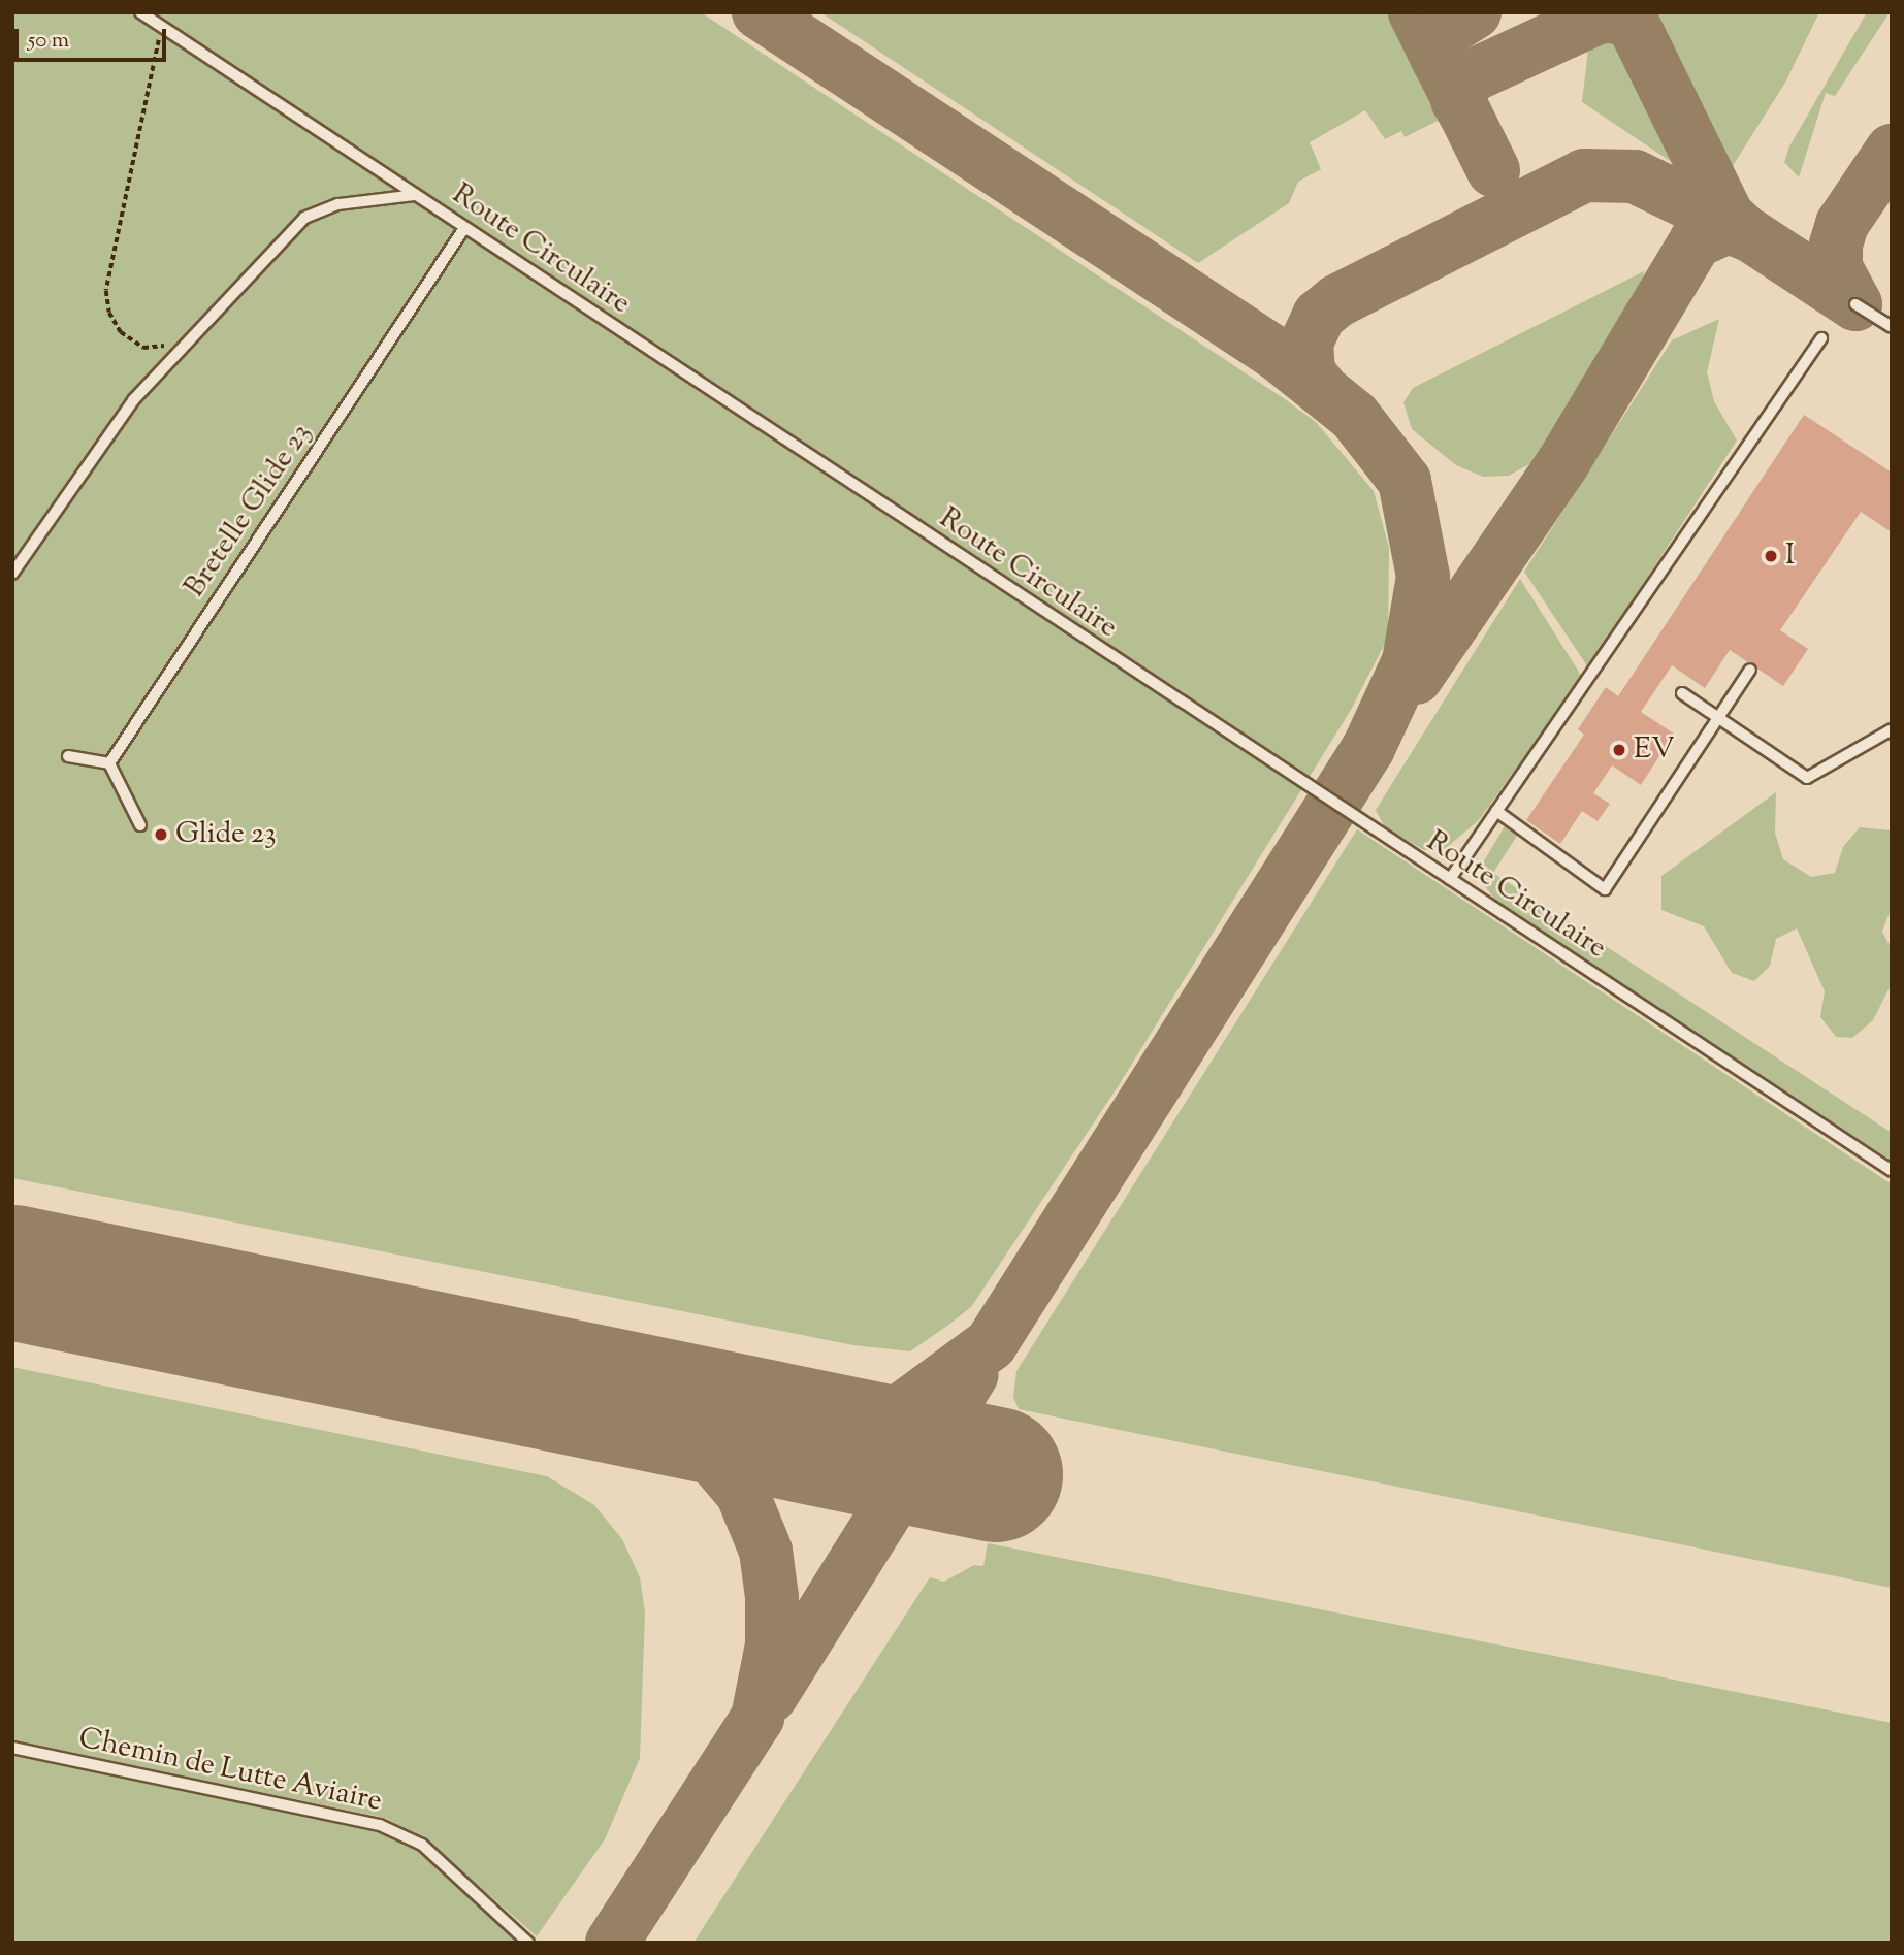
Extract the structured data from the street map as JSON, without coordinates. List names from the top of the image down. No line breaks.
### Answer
{"streets":{"lane":["Route Circulaire","Bretelle Glide 23","Chemin de Lutte Aviaire"]},"crossings":[["Route Circulaire","Bretelle Glide 23"]],"places":["I","EV","Glide 23"],"scale_bar":"50 m"}
